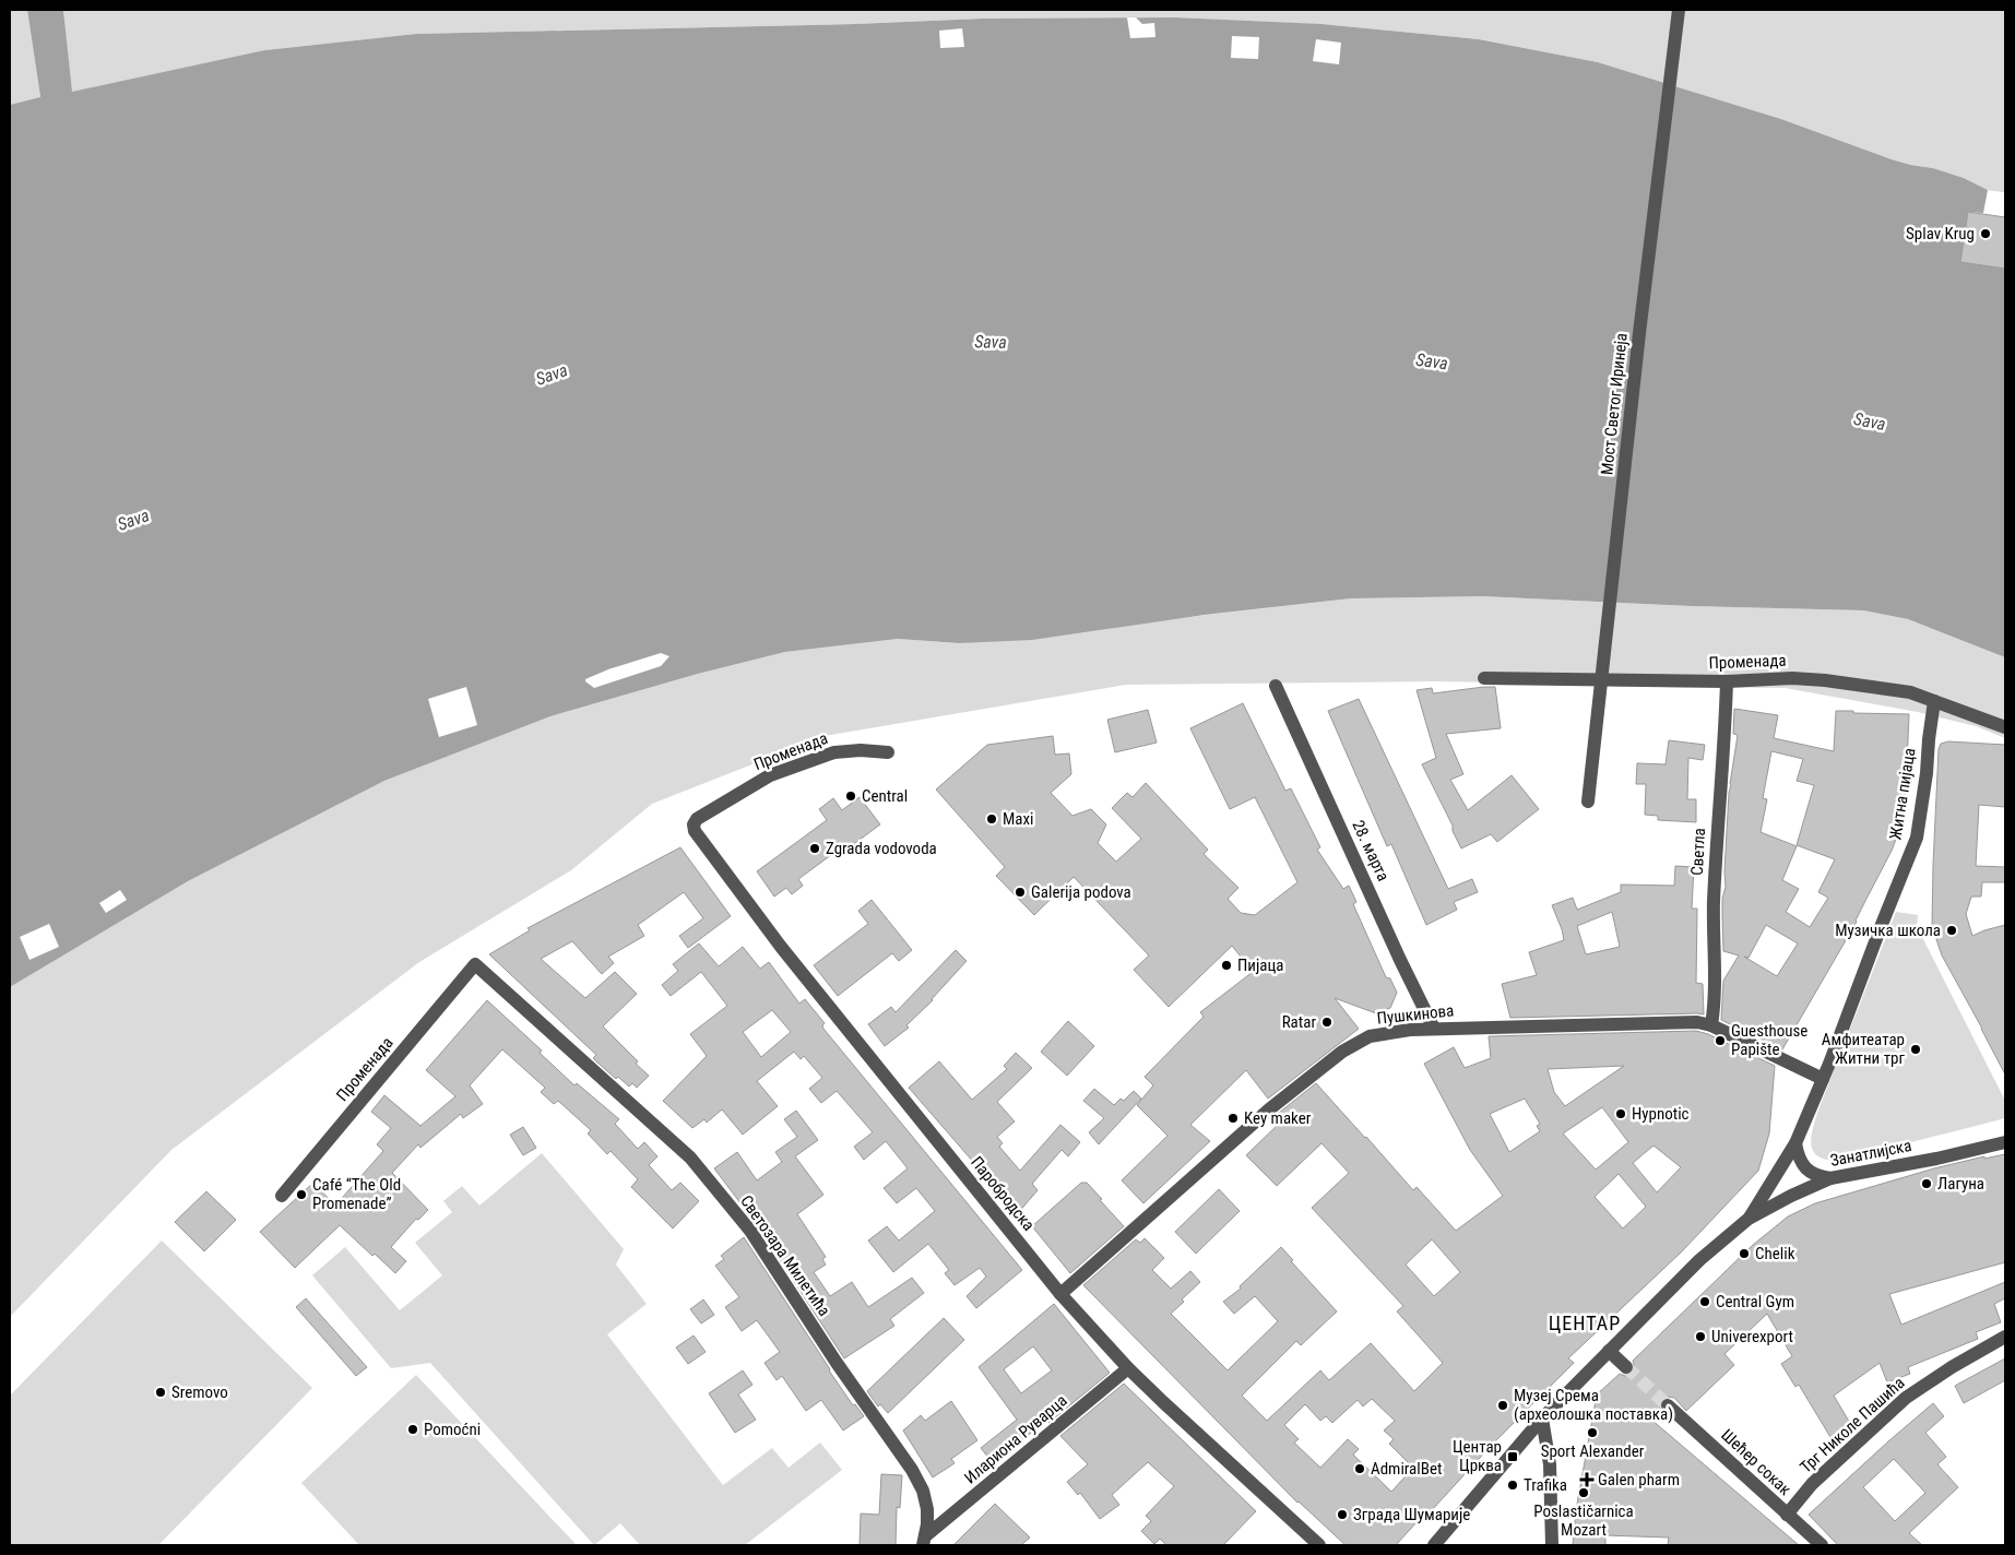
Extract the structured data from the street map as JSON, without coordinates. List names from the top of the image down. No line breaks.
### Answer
{"streets":{"street":["Мост Светог Иринеја","Променада","Житна пијаца","28. марта","Светла","Пушкинова","Занатлијска","Паробродска","Светозара Милетића","Трг Николе Пашића","Илариона Руварца","Шећер сокак"]},"crossings":[["Променада","Житна пијаца"],["Променада","Светла"],["Променада","Паробродска"],["Променада","Светозара Милетића"],["Житна пијаца","Пушкинова"],["Житна пијаца","Занатлијска"],["28. марта","Пушкинова"],["Светла","Пушкинова"],["Пушкинова","Паробродска"],["Паробродска","Илариона Руварца"],["Светозара Милетића","Илариона Руварца"],["Трг Николе Пашића","Шећер сокак"]],"districts":["ЦЕНТАР"],"water":["Sava"],"places":{"other":["Splav Krug","Central","Maxi","Zgrada vodovoda","Galerija podova","Музичка школа","Пијаца","Ratar","Guesthouse Papište","Амфитеатар Житни трг","Hypnotic","Key maker","Лагуна","Café “The Old Promenade”","Chelik","Central Gym","Univerexport","Sremovo","Музеј Срема (археолошка поставка)","Pomoćni","Sport Alexander","AdmiralBet","Trafika","Poslastičarnica Mozart","Зграда Шумарије"],"transit":["Центар Црква"],"health":["Galen pharm"]}}
